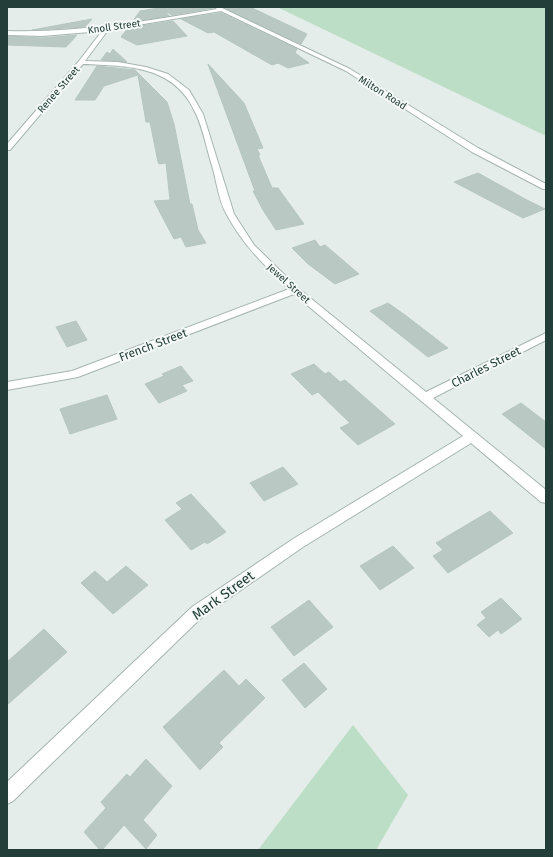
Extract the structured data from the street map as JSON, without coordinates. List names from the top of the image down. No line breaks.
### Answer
{"streets":{"street":["Knoll Street","Renee Street","Milton Road","Jewel Street","French Street","Charles Street","Mark Street"]},"crossings":[["Knoll Street","Renee Street"],["Knoll Street","Milton Road"],["Renee Street","Jewel Street"],["Jewel Street","French Street"],["Jewel Street","Charles Street"],["Jewel Street","Mark Street"]]}
